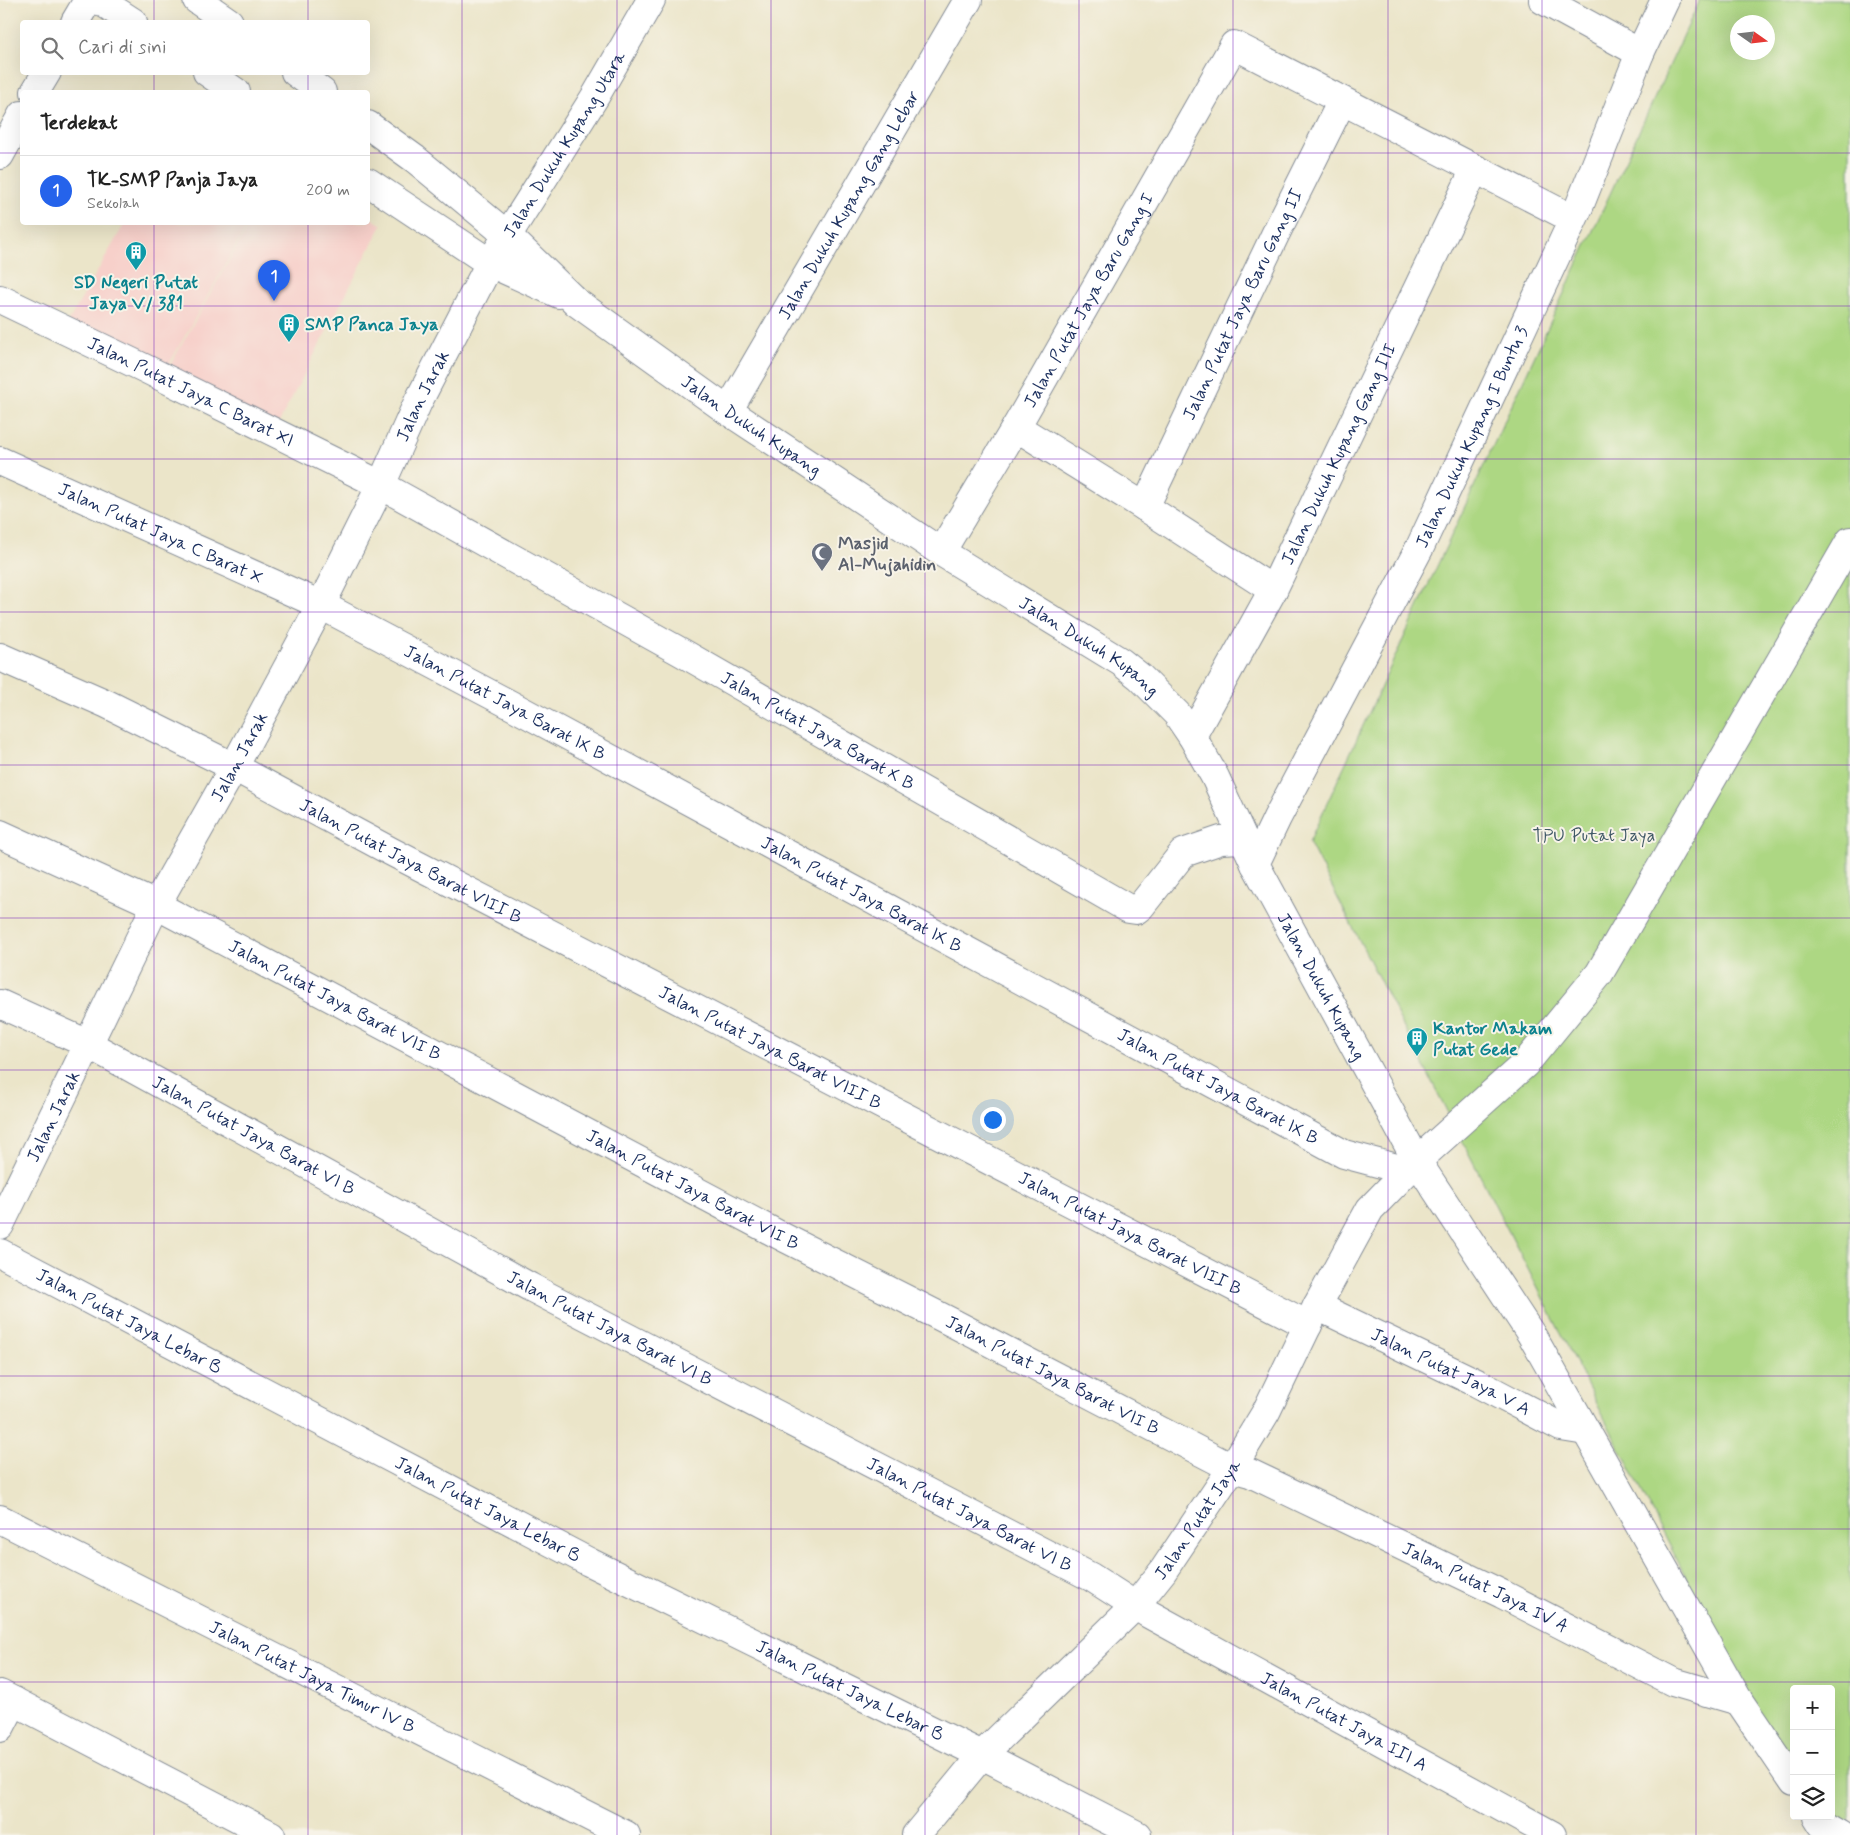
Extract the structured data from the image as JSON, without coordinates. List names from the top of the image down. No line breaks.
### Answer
{"streets":{"street":["Jalan Dukuh Kupang Utara","Jalan Dukuh Kupang Gang Lebar","Jalan Putat Jaya Baru Gang I","Jalan Putat Jaya Baru Gang II","Jalan Putat Jaya C Barat XI","Jalan Jarak","Jalan Dukuh Kupang","Jalan Dukuh Kupang I Buntu 3","Jalan Dukuh Kupang Gang III","Jalan Putat Jaya C Barat X","Jalan Putat Jaya Barat IX B","Jalan Putat Jaya Barat X B","Jalan Putat Jaya Barat VIII B","Jalan Putat Jaya Barat VII B","Jalan Putat Jaya Barat VI B","Jalan Putat Jaya Lebar B","Jalan Putat Jaya V A","Jalan Putat Jaya","Jalan Putat Jaya IV A","Jalan Putat Jaya Timur IV B","Jalan Putat Jaya III A"]},"crossings":[["Jalan Dukuh Kupang Utara","Jalan Jarak"],["Jalan Dukuh Kupang Utara","Jalan Dukuh Kupang"],["Jalan Dukuh Kupang Gang Lebar","Jalan Dukuh Kupang"],["Jalan Putat Jaya Baru Gang I","Jalan Putat Jaya Baru Gang II"],["Jalan Putat Jaya Baru Gang I","Jalan Dukuh Kupang"],["Jalan Putat Jaya C Barat XI","Jalan Jarak"],["Jalan Putat Jaya C Barat XI","Jalan Putat Jaya Barat X B"],["Jalan Jarak","Jalan Putat Jaya C Barat X"],["Jalan Jarak","Jalan Putat Jaya Barat IX B"],["Jalan Jarak","Jalan Putat Jaya Barat X B"],["Jalan Jarak","Jalan Putat Jaya Barat VIII B"],["Jalan Jarak","Jalan Putat Jaya Barat VII B"],["Jalan Jarak","Jalan Putat Jaya Barat VI B"],["Jalan Dukuh Kupang","Jalan Dukuh Kupang I Buntu 3"],["Jalan Dukuh Kupang","Jalan Dukuh Kupang Gang III"],["Jalan Dukuh Kupang","Jalan Putat Jaya Barat IX B"],["Jalan Dukuh Kupang","Jalan Putat Jaya Barat X B"],["Jalan Dukuh Kupang","Jalan Putat Jaya V A"],["Jalan Dukuh Kupang","Jalan Putat Jaya"],["Jalan Dukuh Kupang","Jalan Putat Jaya IV A"],["Jalan Putat Jaya C Barat X","Jalan Putat Jaya Barat IX B"],["Jalan Putat Jaya Barat IX B","Jalan Putat Jaya"],["Jalan Putat Jaya Barat VIII B","Jalan Putat Jaya V A"],["Jalan Putat Jaya Barat VIII B","Jalan Putat Jaya"],["Jalan Putat Jaya Barat VII B","Jalan Putat Jaya"],["Jalan Putat Jaya Barat VII B","Jalan Putat Jaya IV A"],["Jalan Putat Jaya Barat VI B","Jalan Putat Jaya"],["Jalan Putat Jaya Barat VI B","Jalan Putat Jaya III A"],["Jalan Putat Jaya Lebar B","Jalan Putat Jaya"],["Jalan Putat Jaya V A","Jalan Putat Jaya"],["Jalan Putat Jaya","Jalan Putat Jaya IV A"],["Jalan Putat Jaya","Jalan Putat Jaya III A"]],"parks":["TPU Putat Jaya"],"places":{"building":["SD Negeri Putat Jaya V/ 381","SMP Panca Jaya","Kantor Makam Putat Gede"],"mosque":["Masjid Al-Mujahidin"]},"north":"right","page":{"search":"Cari di sini","heading":"Terdekat","list":[{"mark":"1","name":"TK-SMP Panja Jaya","note":"Sekolah","value":"200 m"}],"pins":"1","map_buttons":["+","−"]}}
